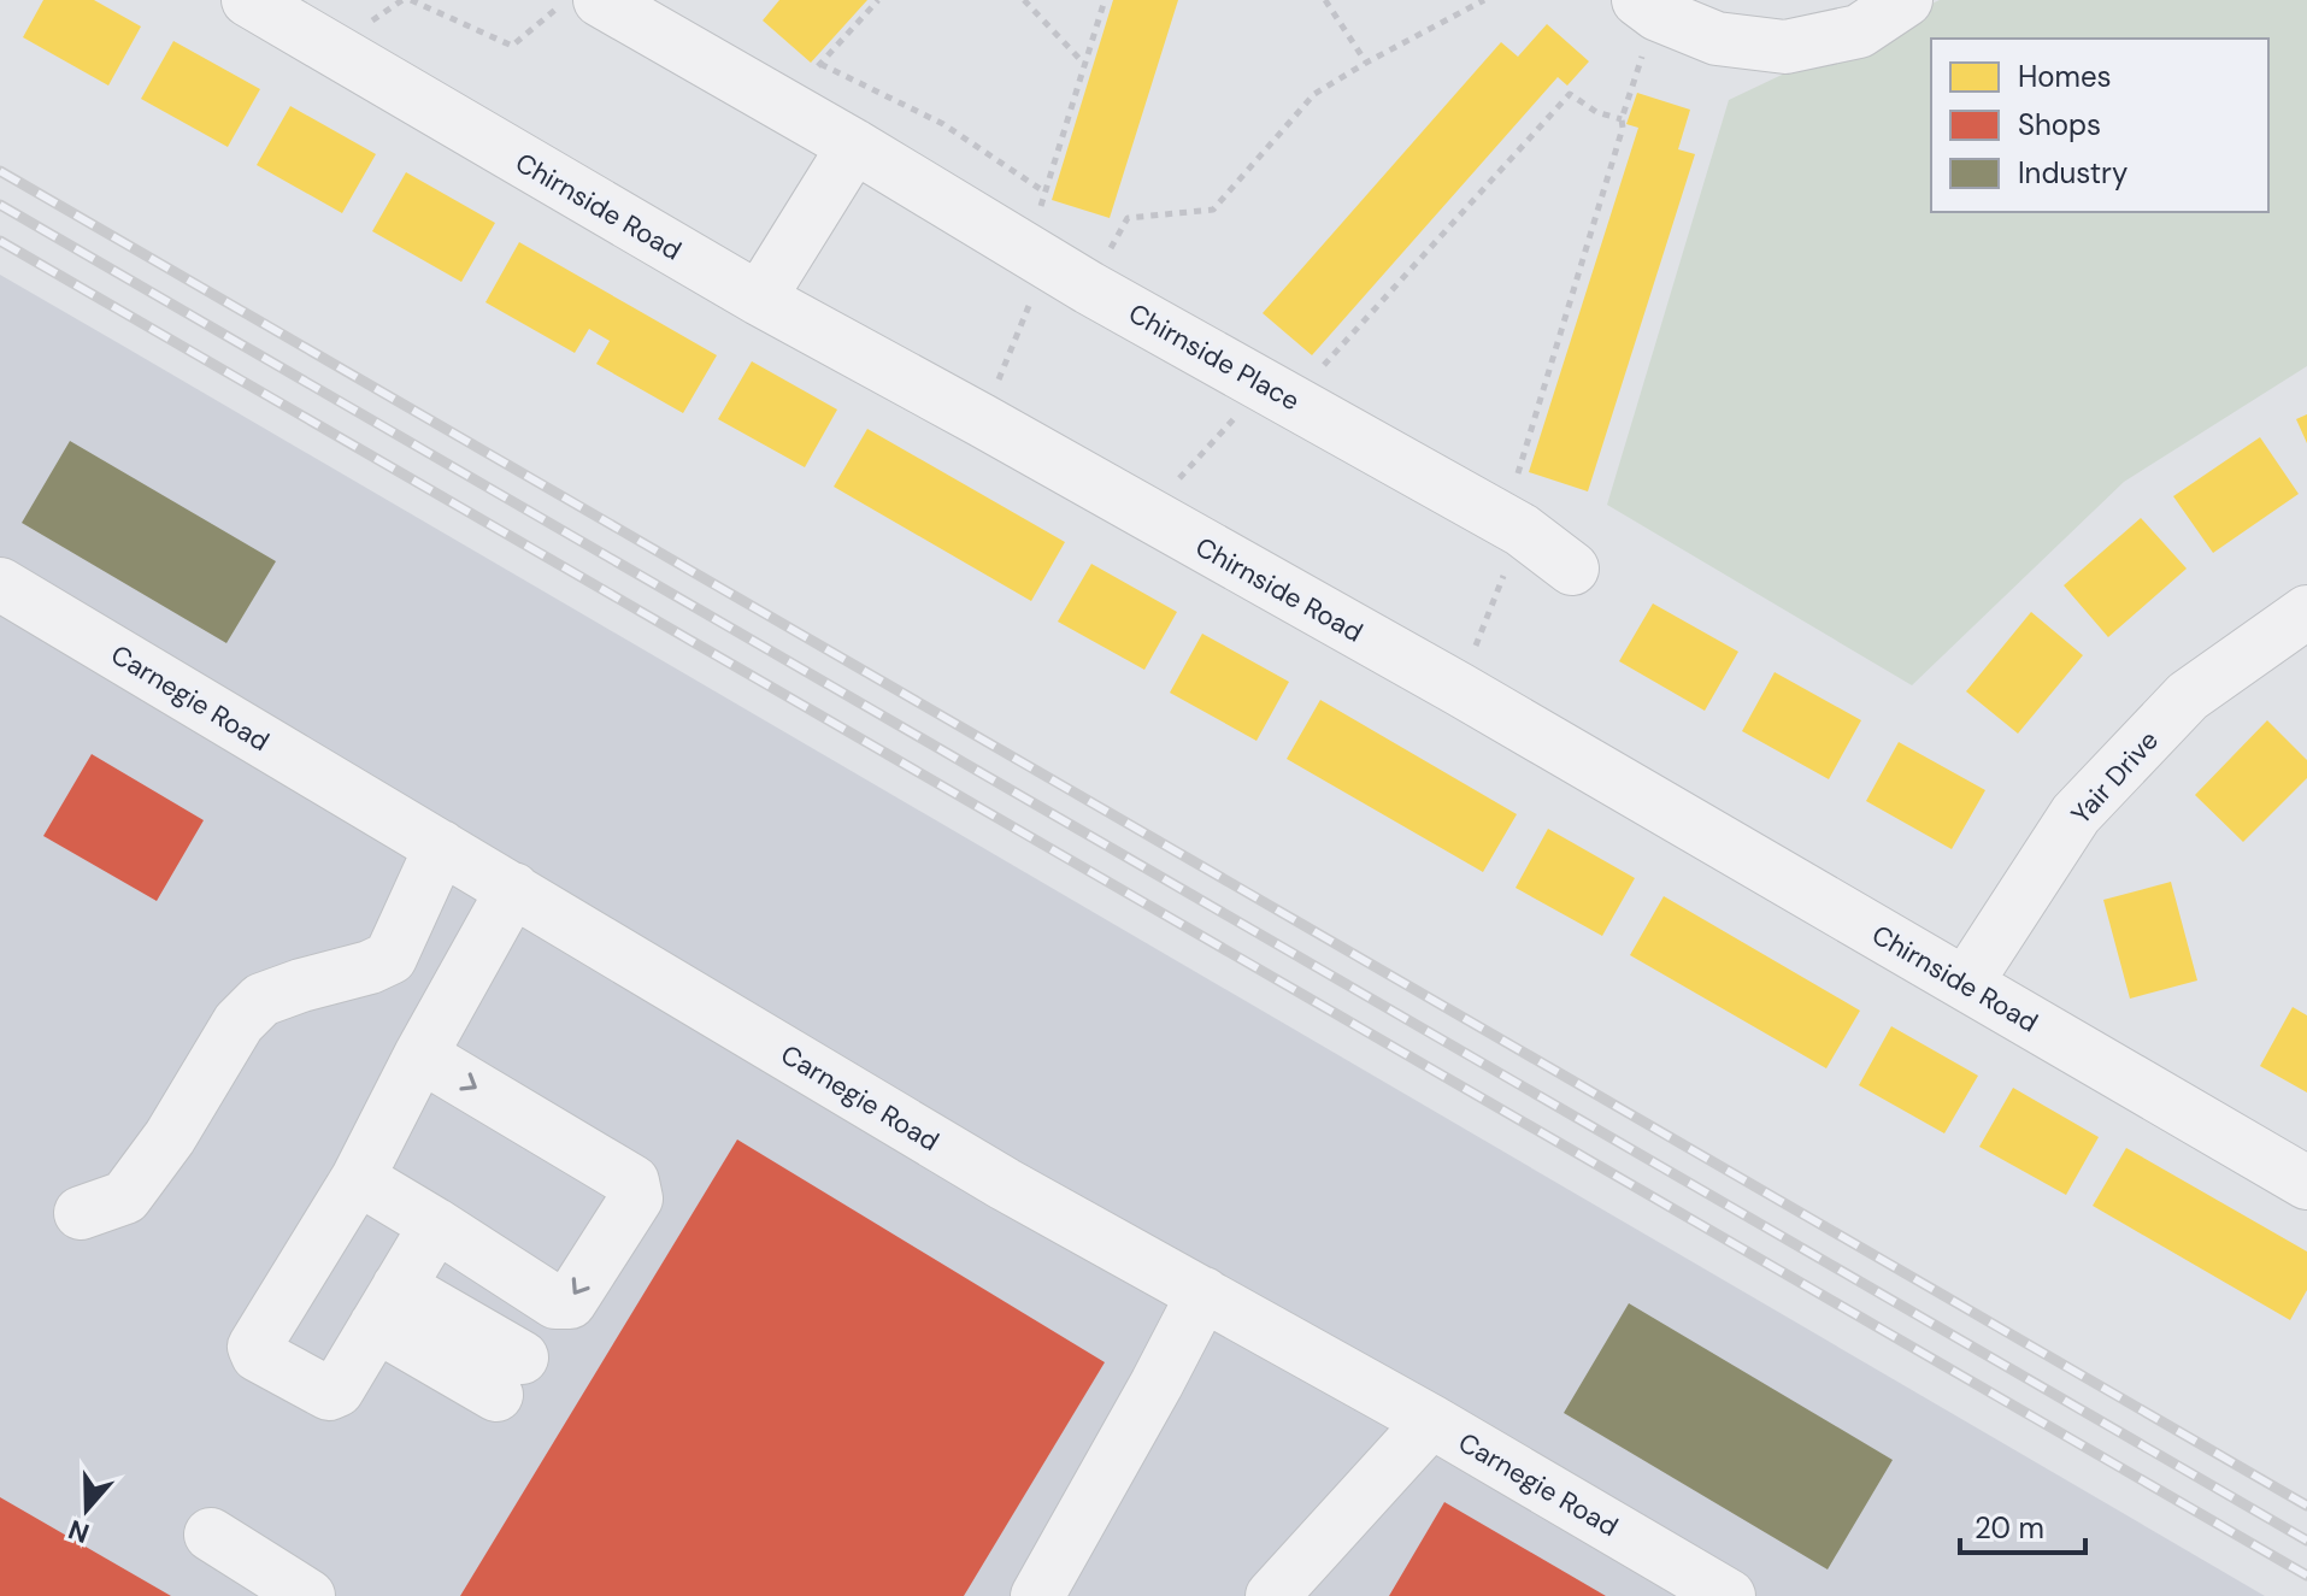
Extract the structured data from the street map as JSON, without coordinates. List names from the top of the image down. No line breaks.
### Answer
{"streets":{"street":["Chirnside Road","Chirnside Place","Carnegie Road","Yair Drive"]},"crossings":[["Chirnside Road","Yair Drive"]],"legend":["Homes","Shops","Industry"],"scale_bar":"20 m","north":"bottom"}
